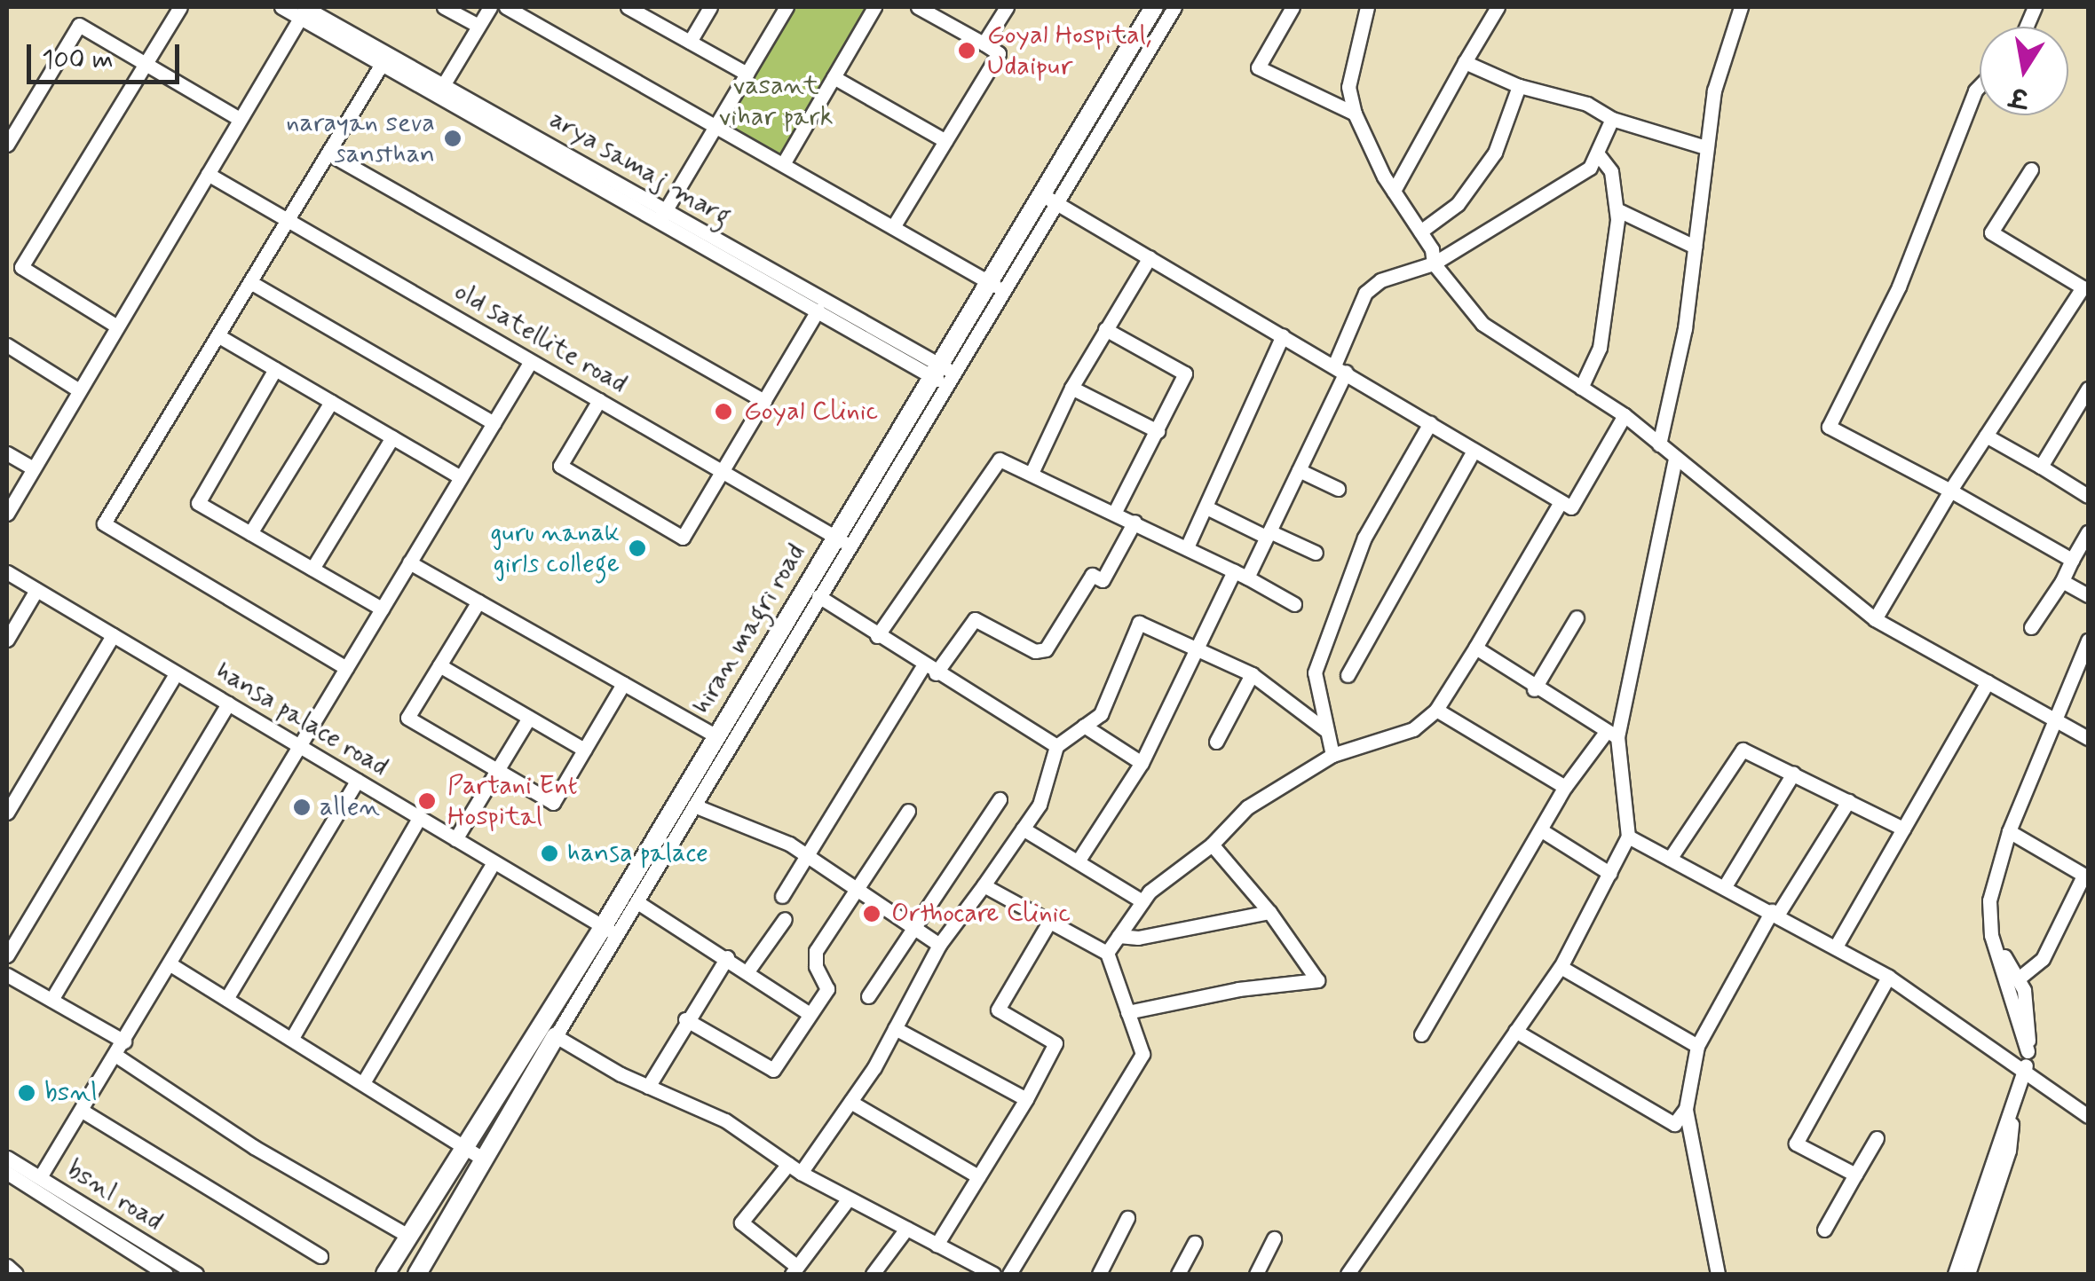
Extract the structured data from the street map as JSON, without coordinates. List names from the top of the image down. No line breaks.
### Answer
{"streets":{"main road":["hiran magri road"],"street":["arya samaj marg","old satellite road","hansa palace road","bsnl road"]},"crossings":[["arya samaj marg","hiran magri road"],["old satellite road","hiran magri road"],["hiran magri road","hansa palace road"]],"parks":["vasant vihar park"],"places":["Goyal Hospital, Udaipur","narayan seva sansthan","Goyal Clinic","guru nanak girls college","Partani Ent Hospital","allen","hansa palace","Orthocare Clinic","bsnl"],"scale_bar":"100 m","north":"bottom"}
